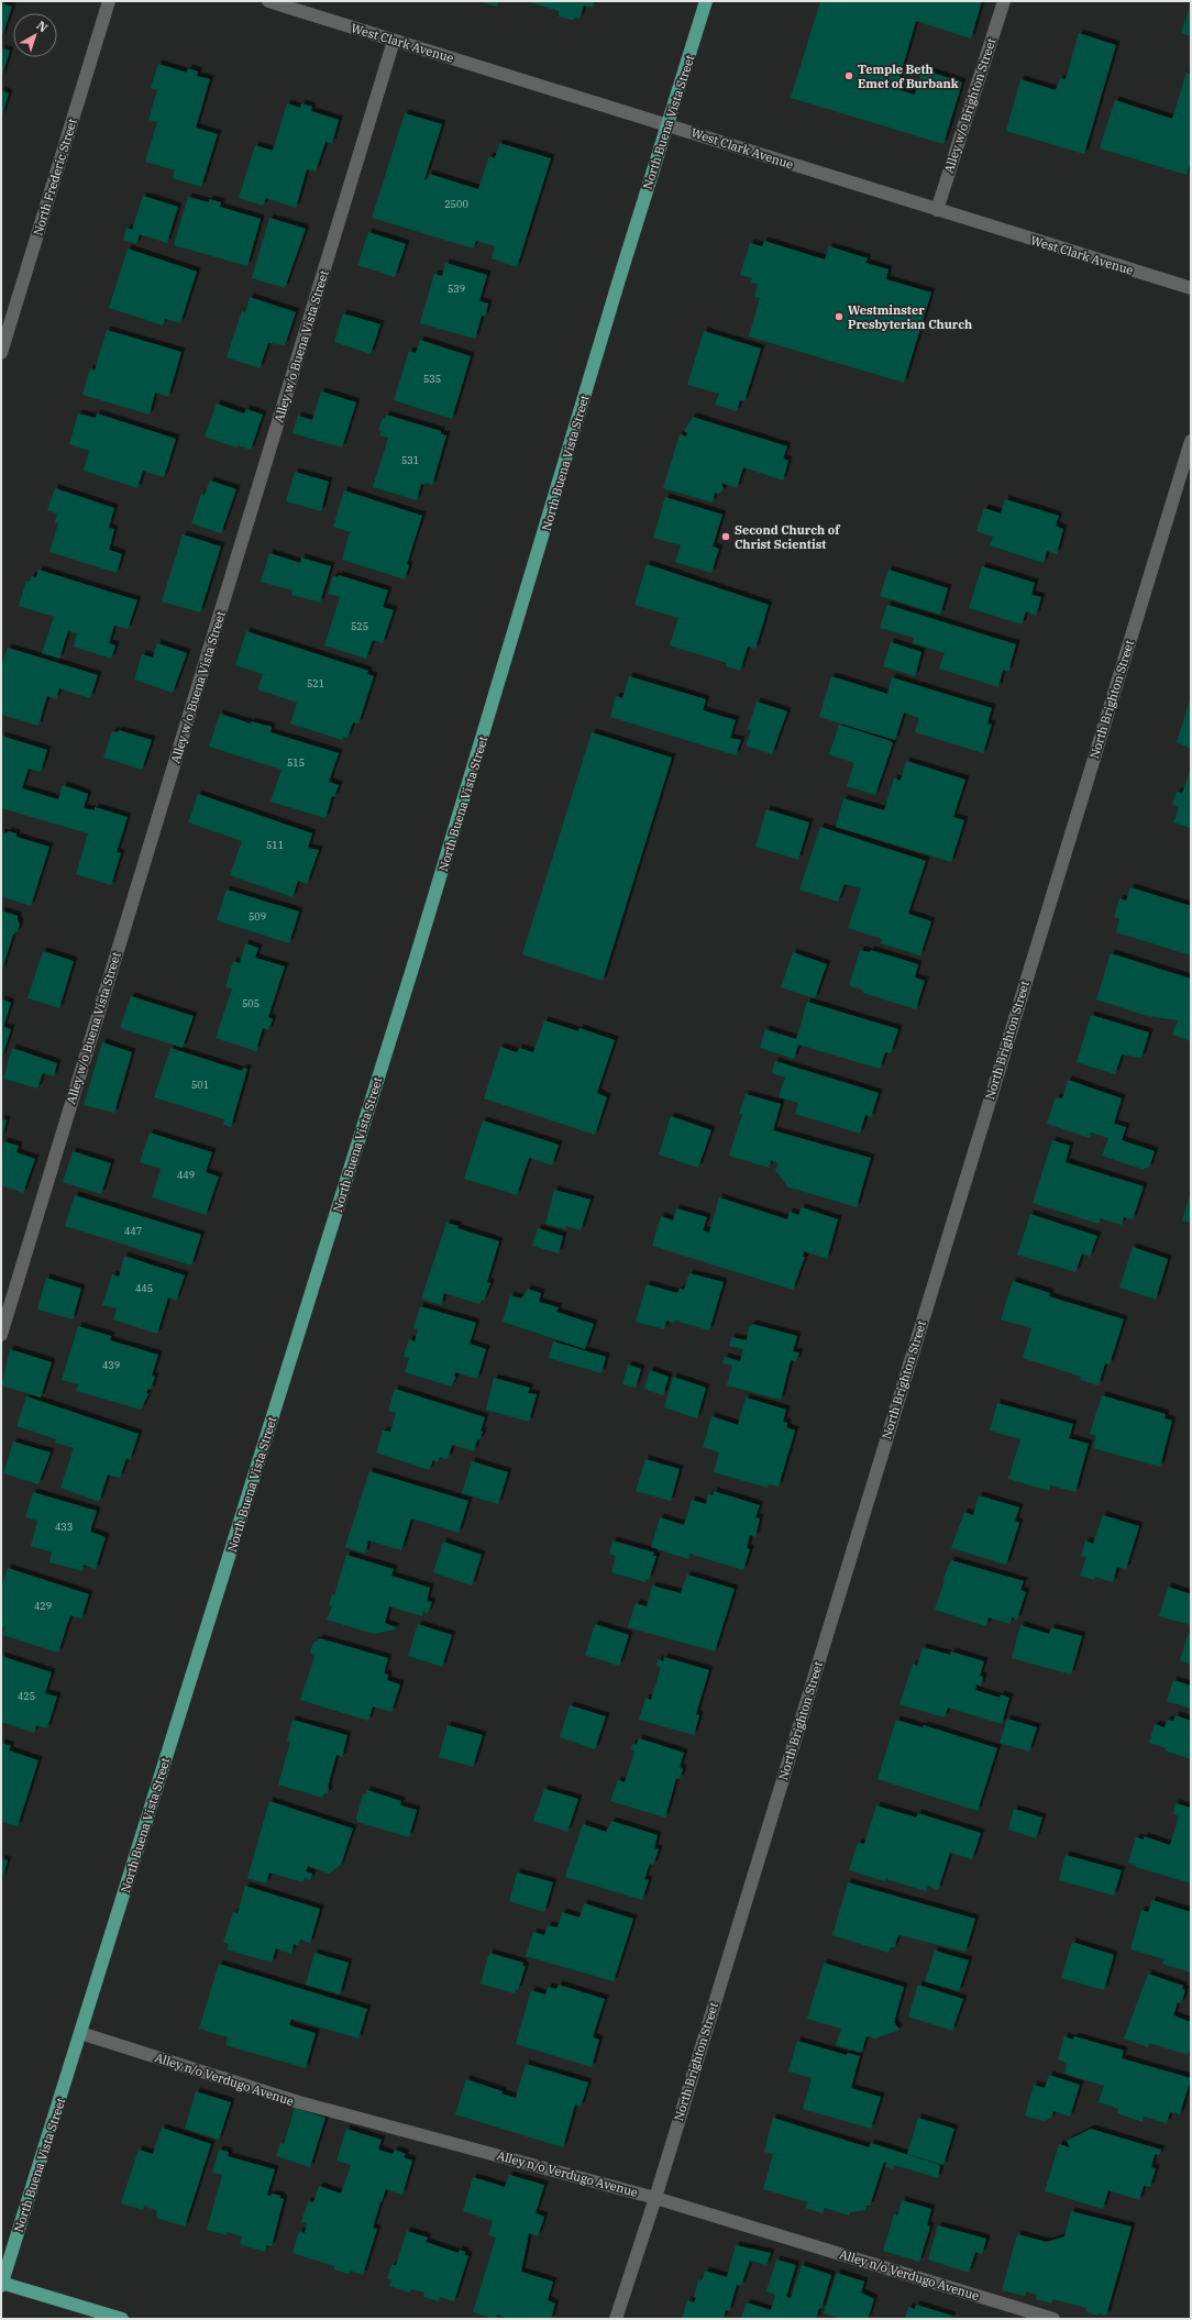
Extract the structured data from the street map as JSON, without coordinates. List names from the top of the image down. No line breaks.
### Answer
{"streets":{"main road":["North Buena Vista Street"],"street":["West Clark Avenue","Alley w/o Brighton Street","North Frederic Street","Alley w/o Buena Vista Street","North Brighton Street","Alley n/o Verdugo Avenue"]},"crossings":[["West Clark Avenue","Alley w/o Brighton Street"],["West Clark Avenue","North Buena Vista Street"],["West Clark Avenue","Alley w/o Buena Vista Street"],["North Buena Vista Street","Alley n/o Verdugo Avenue"],["North Brighton Street","Alley n/o Verdugo Avenue"]],"places":["Temple Beth Emet of Burbank","Westminster Presbyterian Church","Second Church of Christ Scientist"],"house_numbers":["2500","539","535","531","525","521","515","511","509","505","501","449","447","445","439","433","429","425"],"north":"top right"}
